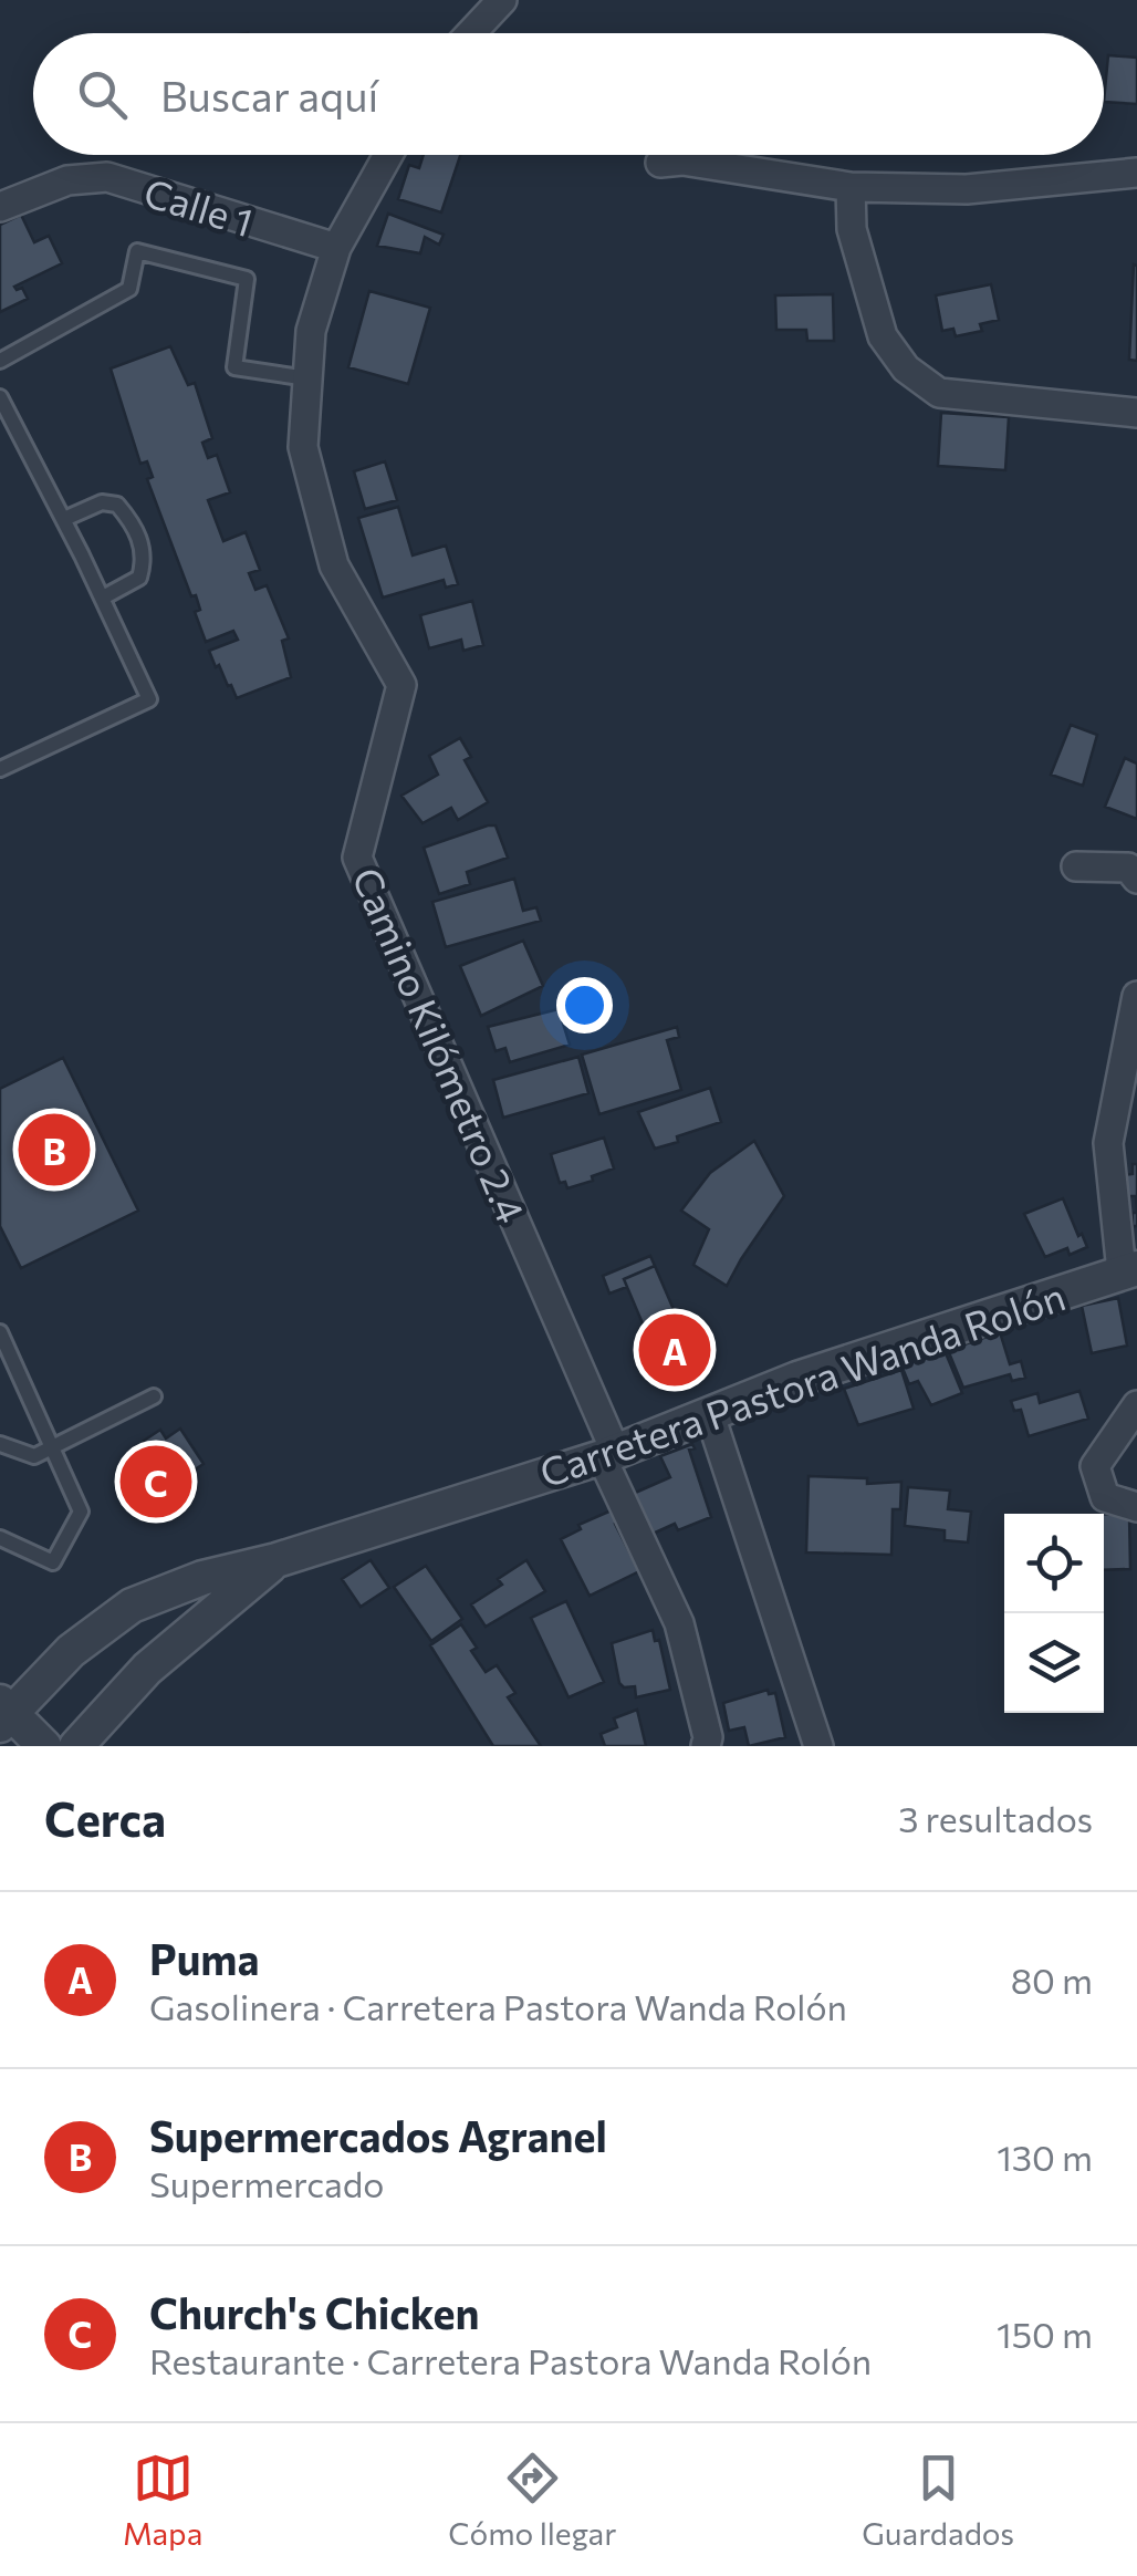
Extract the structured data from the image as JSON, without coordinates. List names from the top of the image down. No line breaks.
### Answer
{"streets":{"street":["Calle 1","Camino Kilómetro 2.4","Carretera Pastora Wanda Rolón"]},"crossings":[["Calle 1","Camino Kilómetro 2.4"],["Camino Kilómetro 2.4","Carretera Pastora Wanda Rolón"]],"page":{"search":"Buscar aquí","pins":["B","A","C"],"heading":["Cerca","3 resultados"],"list":[{"mark":"A","name":"Puma","note":"Gasolinera · Carretera Pastora Wanda Rolón","value":"80 m"},{"mark":"B","name":"Supermercados Agranel","note":"Supermercado","value":"130 m"},{"mark":"C","name":"Church's Chicken","note":"Restaurante · Carretera Pastora Wanda Rolón","value":"150 m"}],"nav":["Mapa","Cómo llegar","Guardados"]}}
